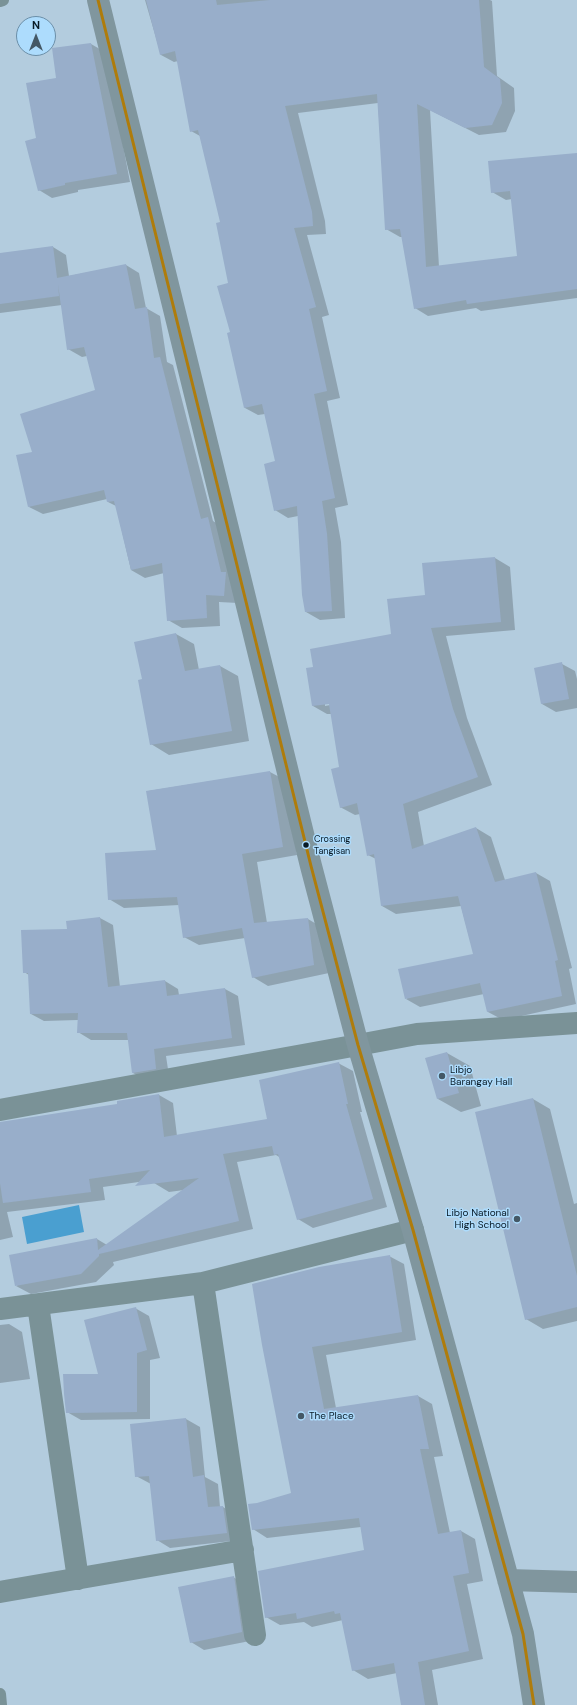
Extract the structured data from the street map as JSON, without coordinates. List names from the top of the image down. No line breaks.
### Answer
{"places":["Crossing Tangisan","Libjo Barangay Hall","Libjo National High School","The Place"],"north":"top"}
